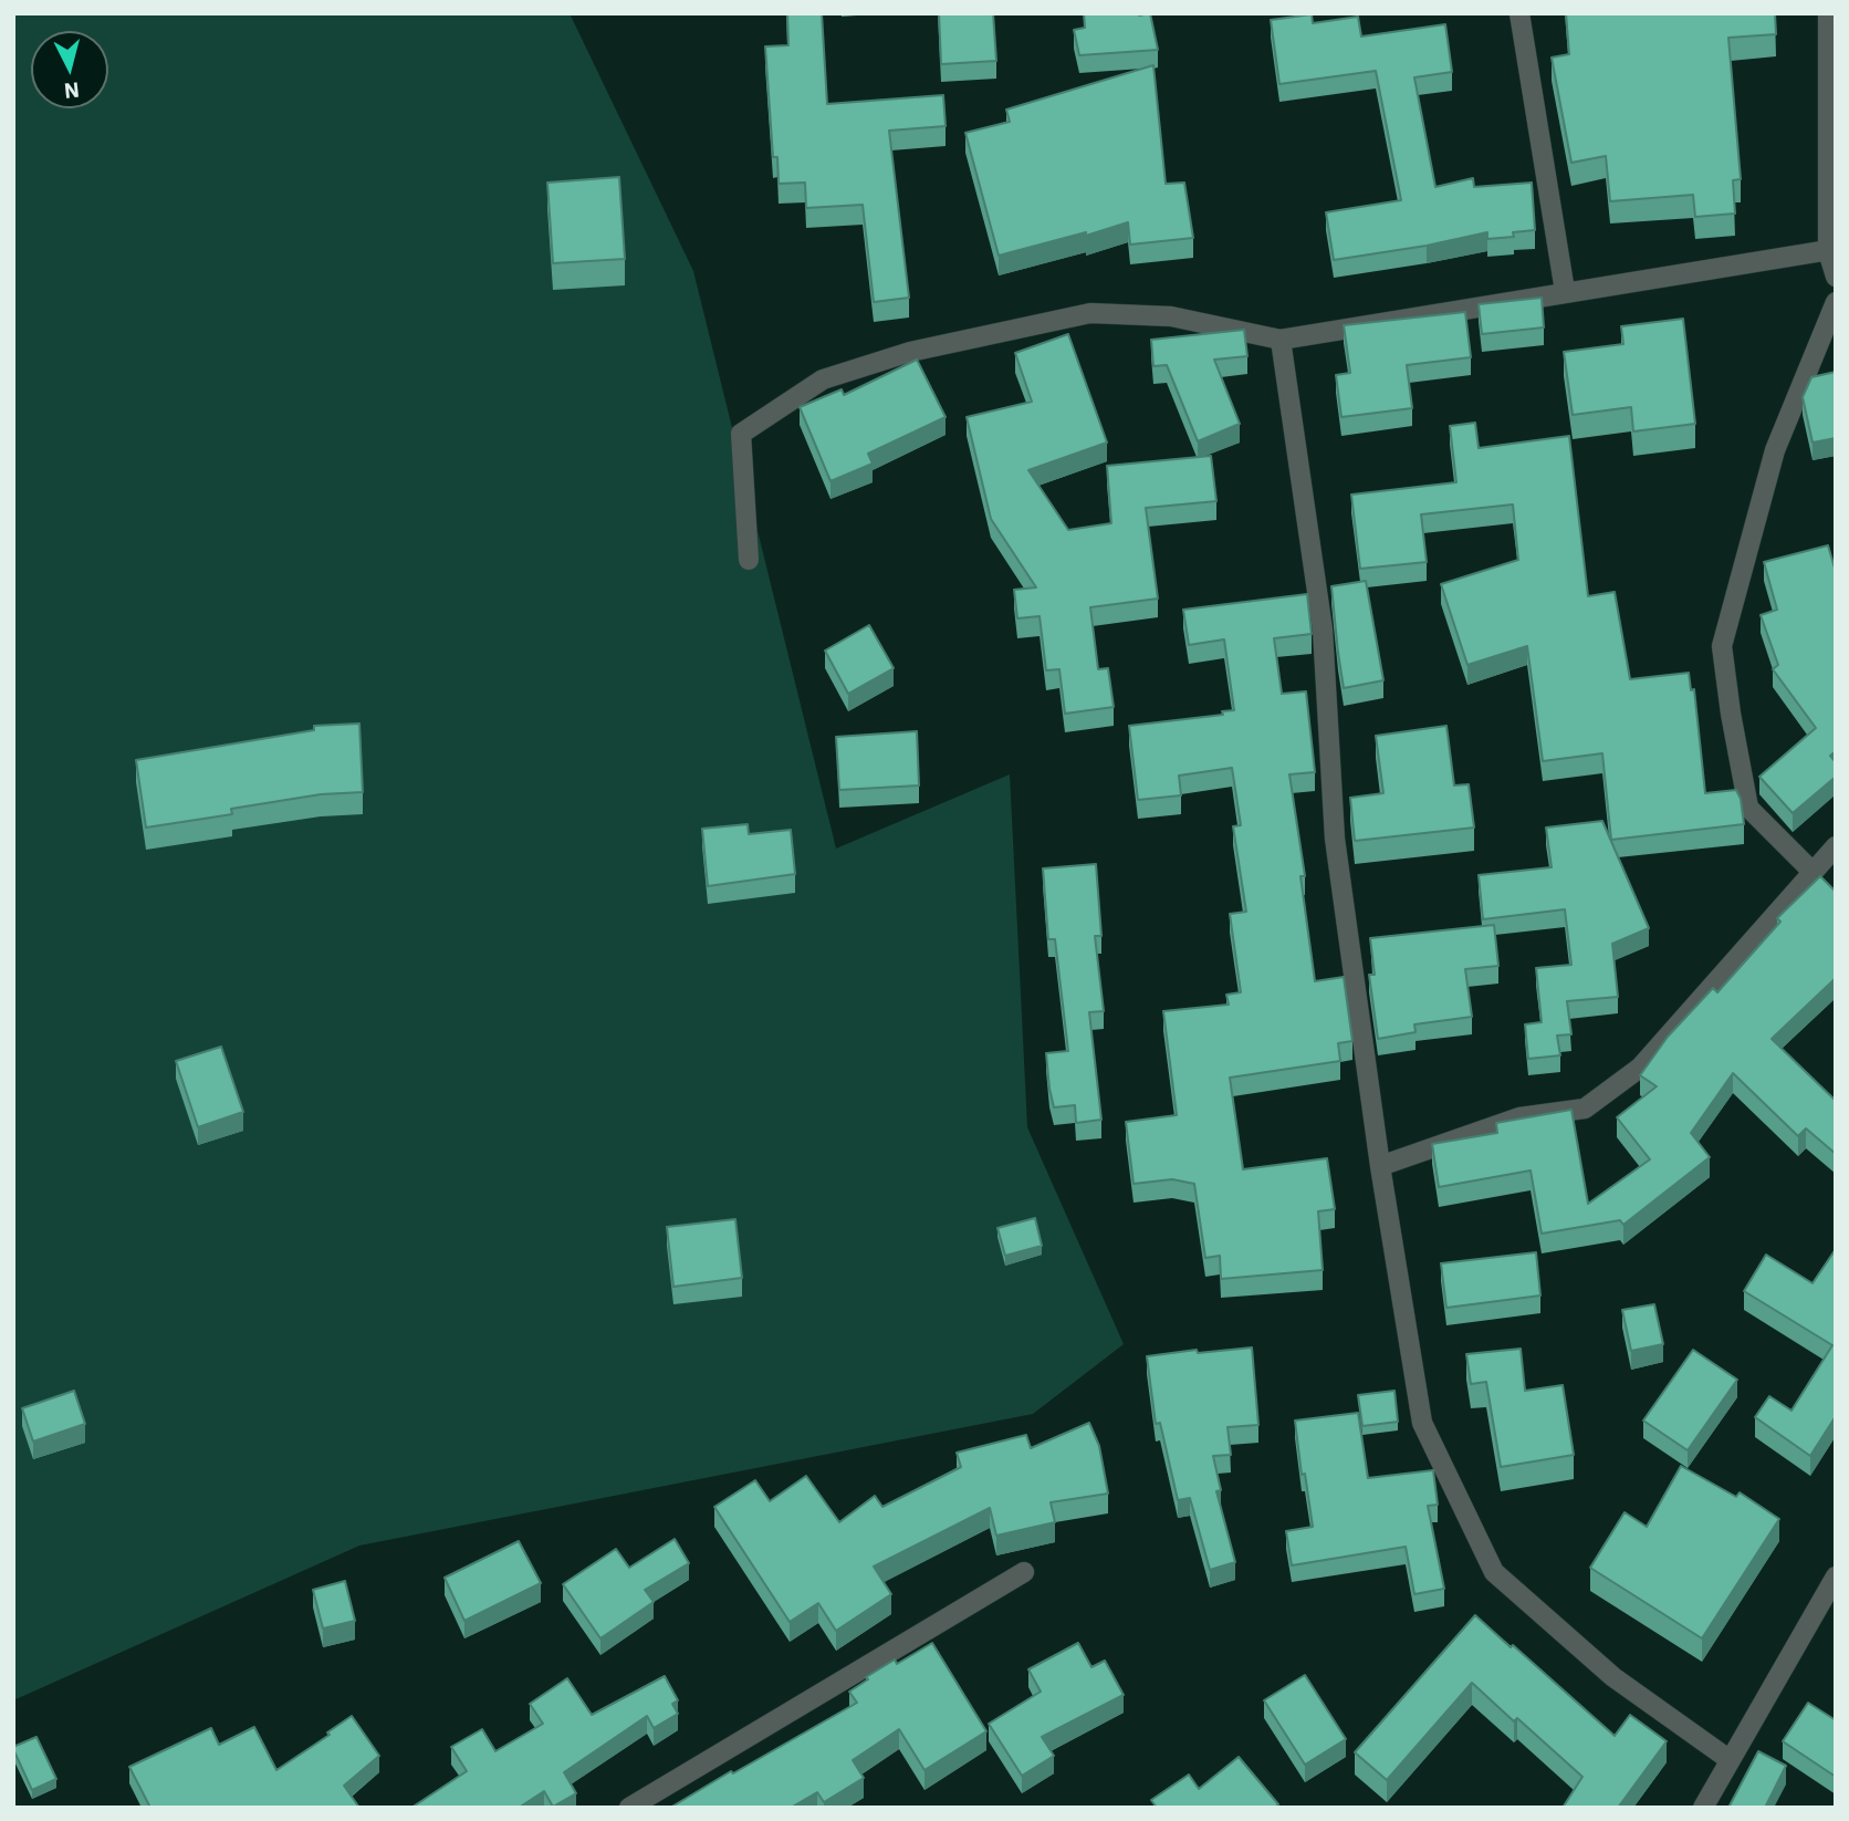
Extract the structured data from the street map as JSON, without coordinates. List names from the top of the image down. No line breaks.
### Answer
{"north":"bottom"}
